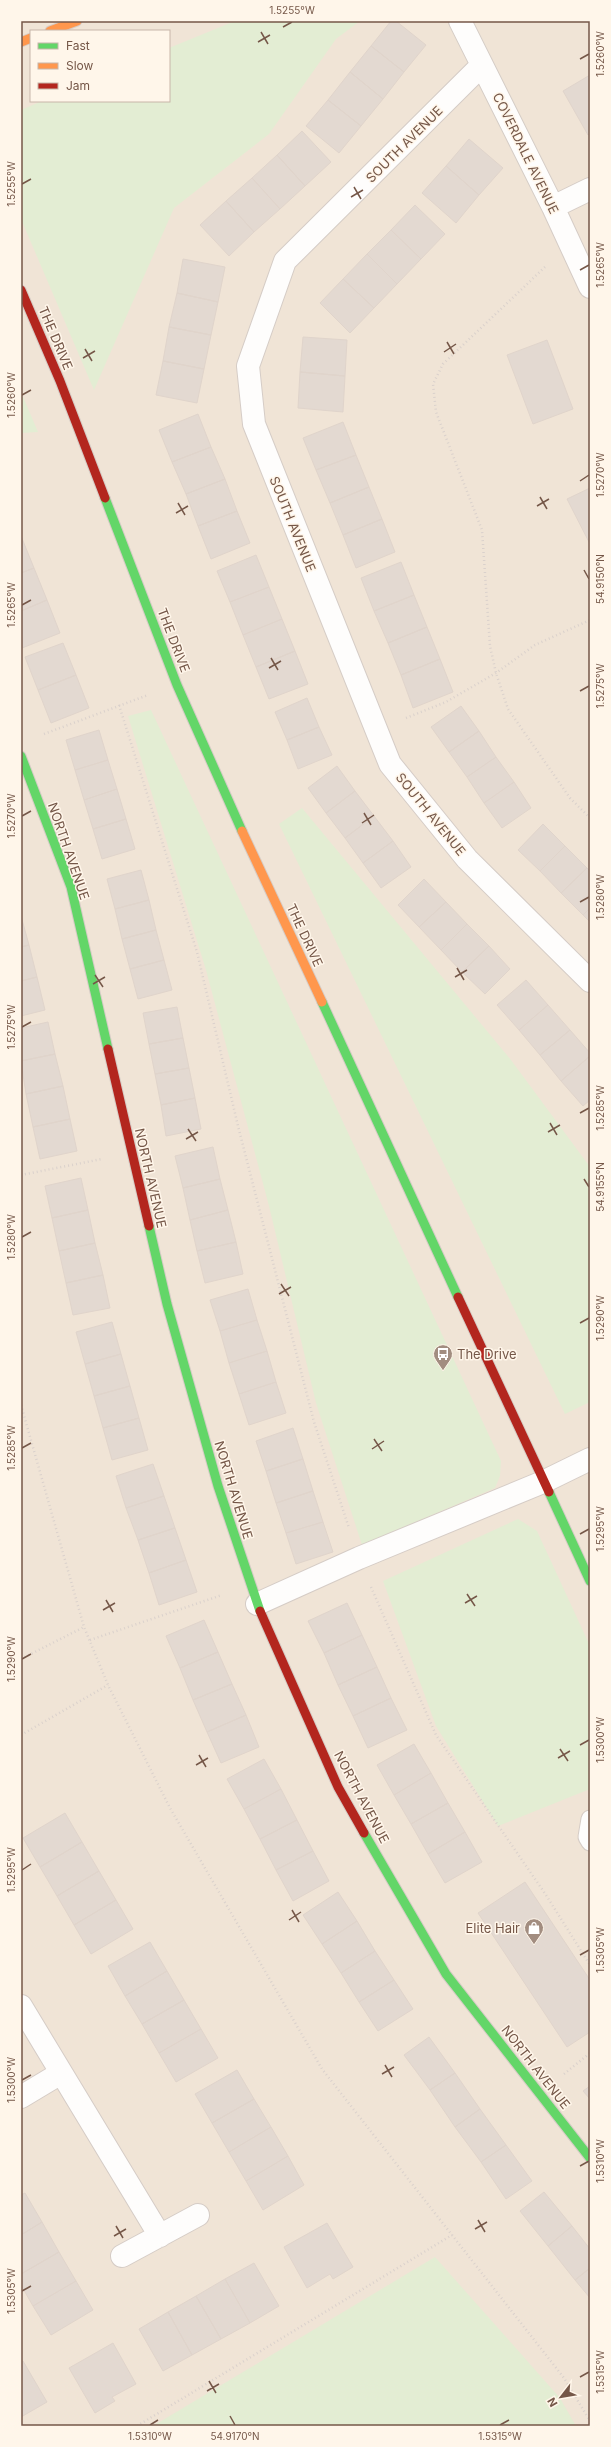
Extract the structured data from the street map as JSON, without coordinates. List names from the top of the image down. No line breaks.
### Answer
{"streets":{"street":["SOUTH AVENUE","COVERDALE AVENUE","THE DRIVE","NORTH AVENUE"]},"crossings":[["SOUTH AVENUE","COVERDALE AVENUE"]],"places":{"bus stop":["The Drive"],"shop":["Elite Hair"]},"legend":["Fast","Slow","Jam"],"north":"bottom left","coordinates":["1.5255°W","1.5260°W","1.5265°W","1.5270°W","54.9150°N","1.5275°W","1.5280°W","1.5285°W","54.9155°N","1.5290°W","1.5295°W","1.5300°W","1.5305°W","1.5310°W","1.5315°W","54.9170°N"]}
